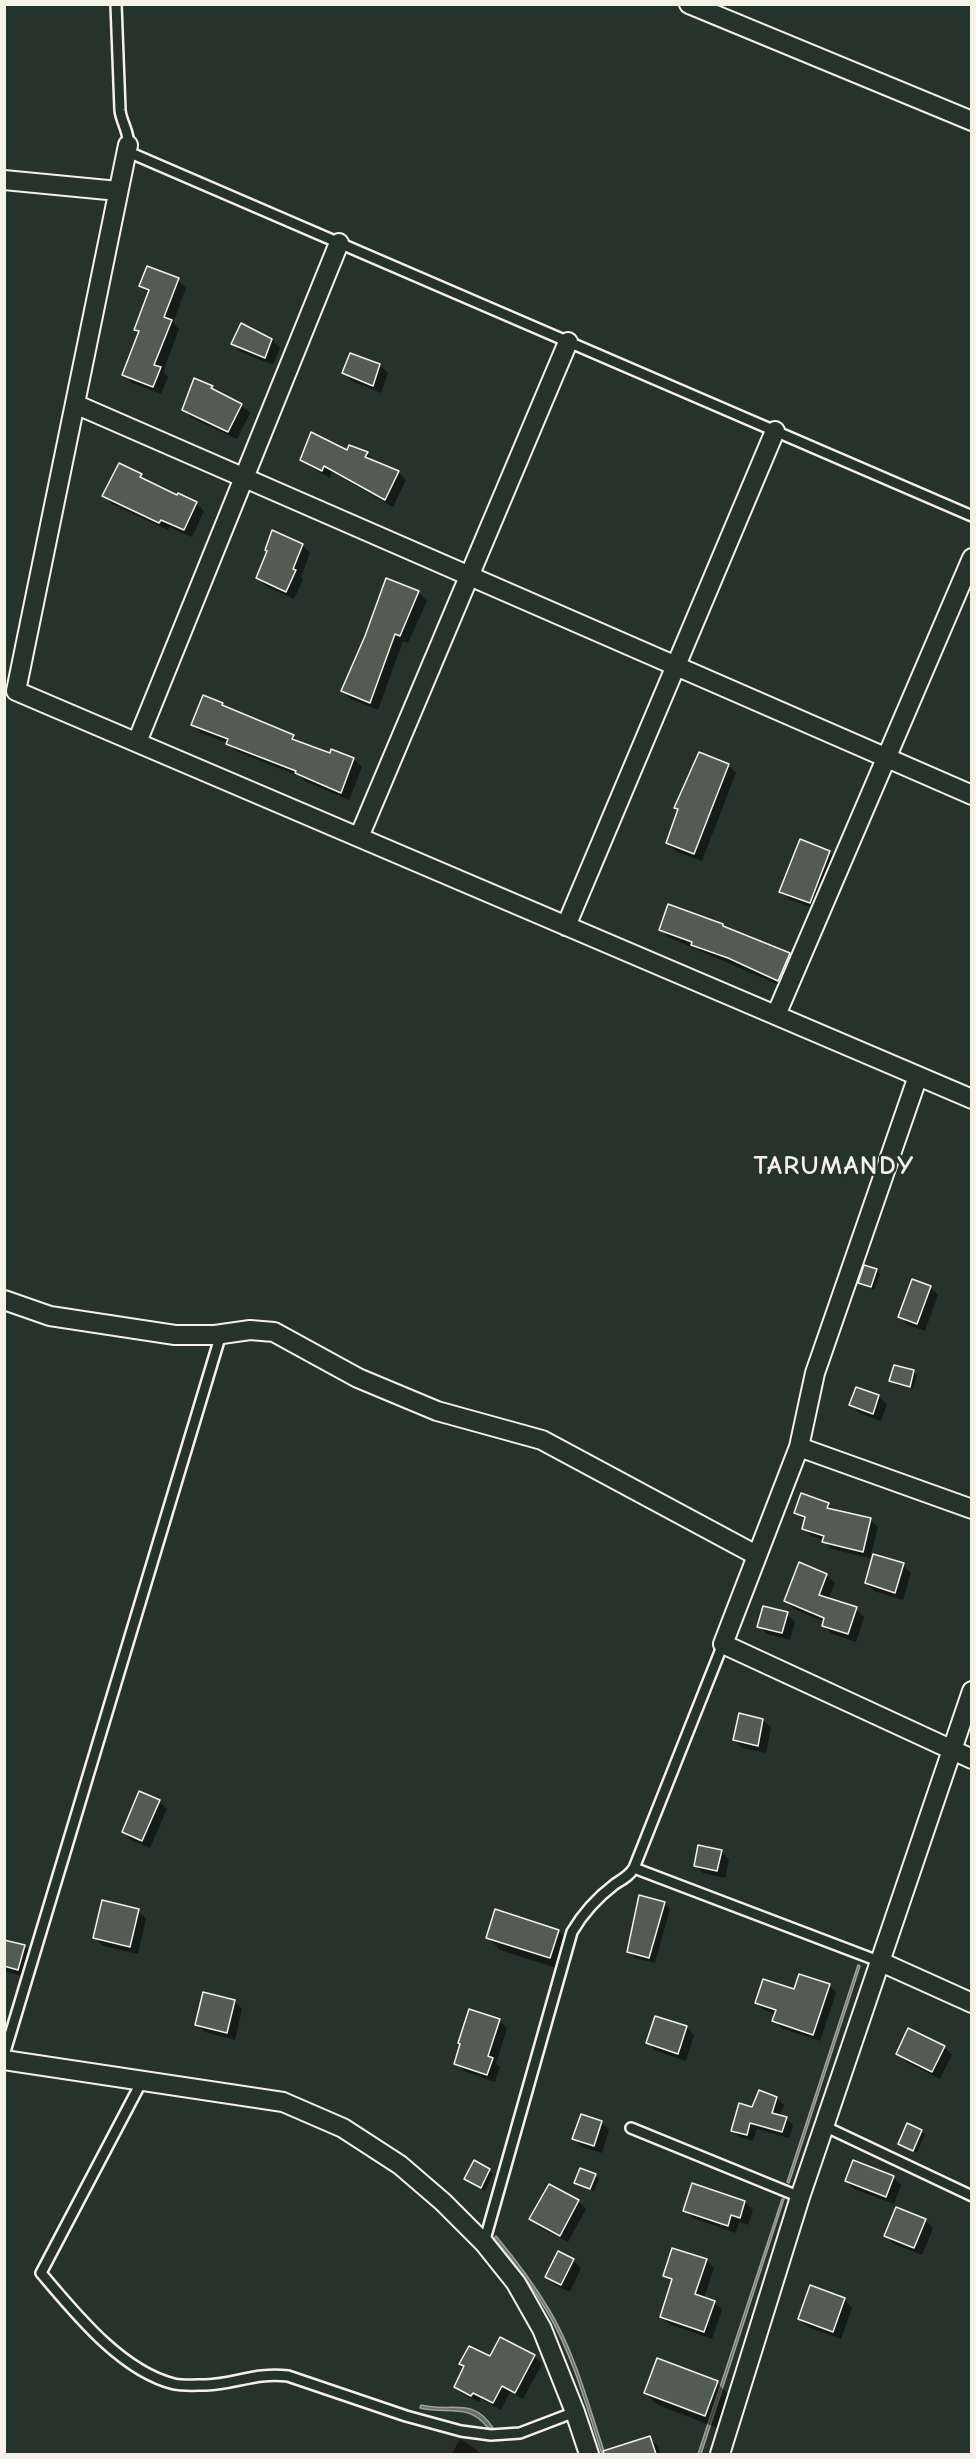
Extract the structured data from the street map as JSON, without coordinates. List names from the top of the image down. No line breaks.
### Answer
{"districts":["TARUMANDY"]}
